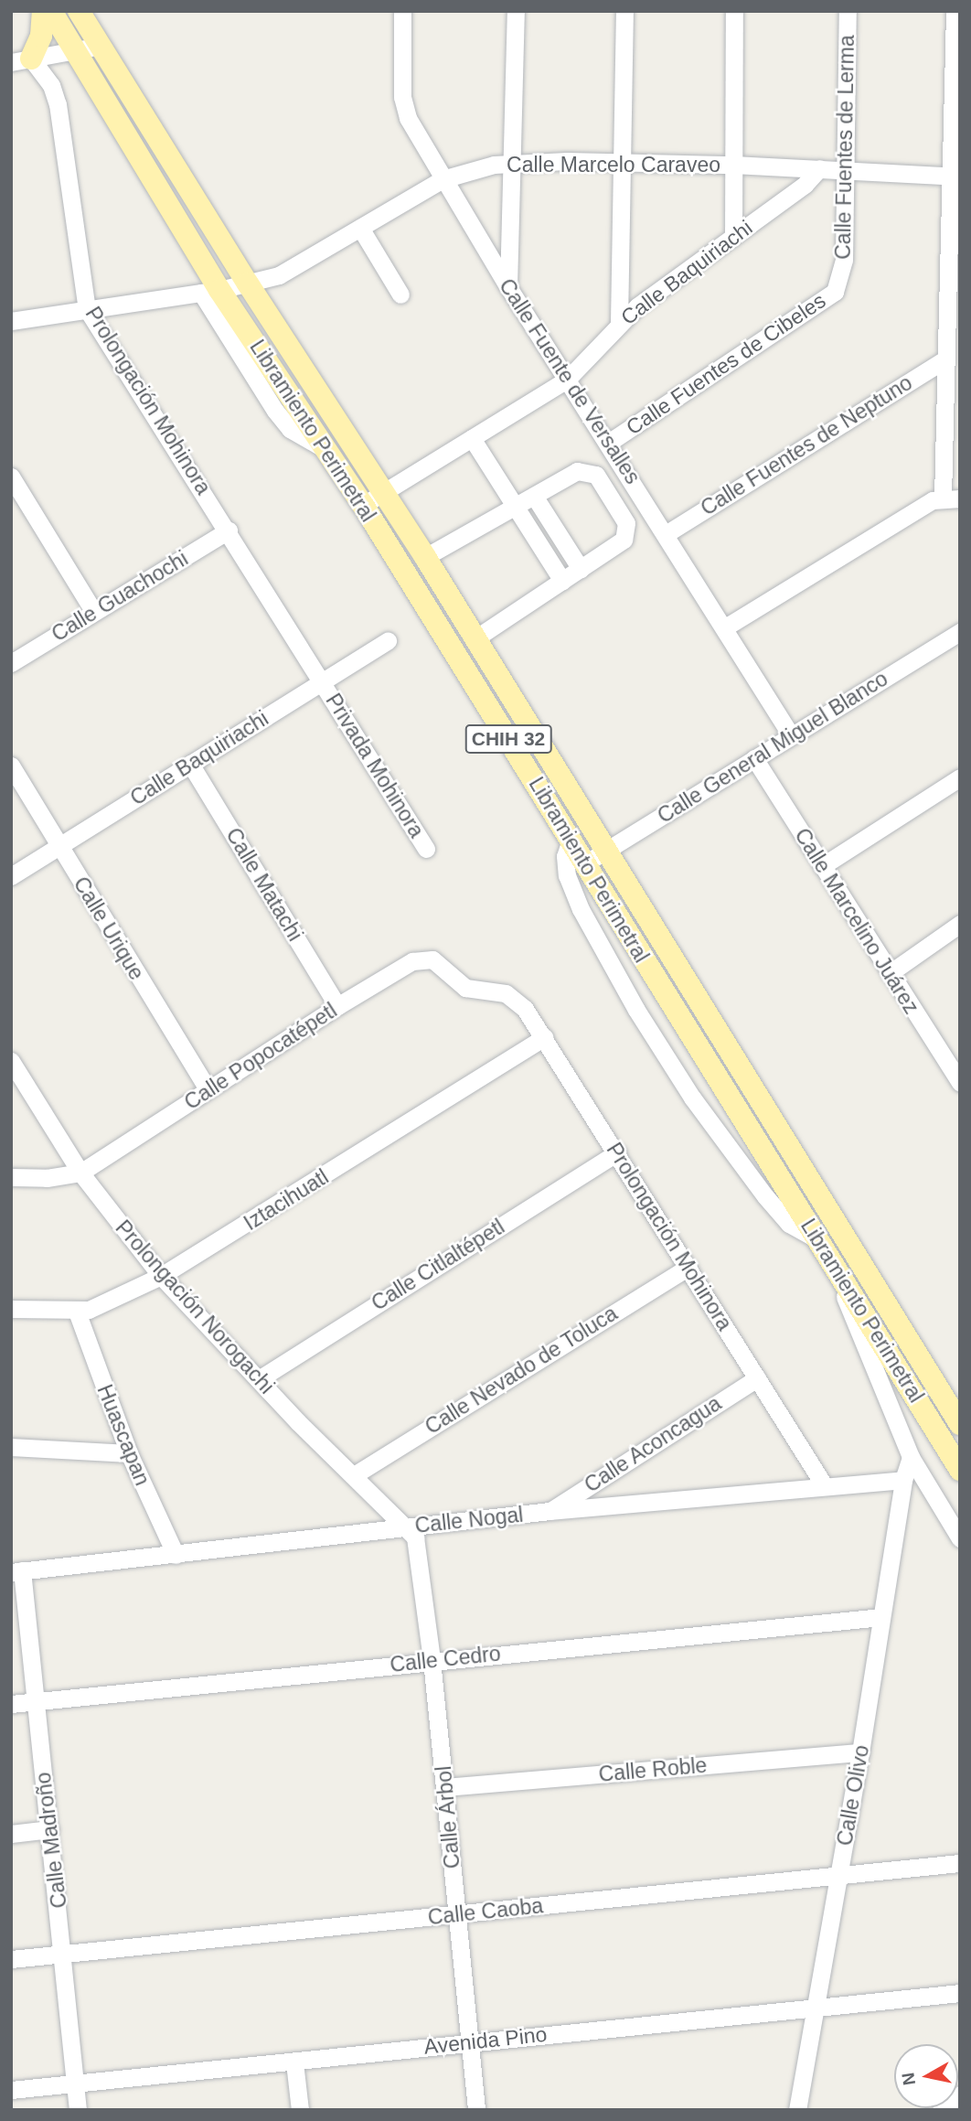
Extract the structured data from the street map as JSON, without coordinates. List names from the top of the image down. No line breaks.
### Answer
{"streets":{"main road":["Libramiento Perimetral","CHIH 32"],"street":["Calle Fuentes de Lerma","Calle Marcelo Caraveo","Calle Baquiriachi","Calle Fuentes de Cibeles","Calle Fuente de Versalles","Prolongación Mohinora","Calle Fuentes de Neptuno","Calle Guachochi","Calle General Miguel Blanco","Privada Mohinora","Calle Matachi","Calle Marcelino Juárez","Calle Urique","Calle Popocatépetl","Iztacihuatl","Calle Citlaltépetl","Prolongación Norogachi","Calle Nevado de Toluca","Huascapan","Calle Aconcagua","Calle Nogal","Calle Cedro","Calle Roble","Calle Olivo","Calle Árbol","Calle Madroño","Calle Caoba","Avenida Pino"]},"crossings":[["Calle Fuentes de Lerma","Calle Marcelo Caraveo"],["Calle Fuentes de Lerma","Calle Fuentes de Cibeles"],["Calle Marcelo Caraveo","Calle Baquiriachi"],["Calle Marcelo Caraveo","Calle Fuente de Versalles"],["Calle Marcelo Caraveo","Prolongación Mohinora"],["Calle Marcelo Caraveo","Libramiento Perimetral"],["Calle Baquiriachi","Calle Fuente de Versalles"],["Calle Baquiriachi","Prolongación Mohinora"],["Calle Baquiriachi","Libramiento Perimetral"],["Calle Baquiriachi","Privada Mohinora"],["Calle Baquiriachi","Calle Matachi"],["Calle Baquiriachi","Calle Urique"],["Calle Fuentes de Cibeles","Calle Fuente de Versalles"],["Calle Fuente de Versalles","Calle Fuentes de Neptuno"],["Calle Fuente de Versalles","Calle General Miguel Blanco"],["Prolongación Mohinora","Calle Guachochi"],["Prolongación Mohinora","Privada Mohinora"],["Prolongación Mohinora","Calle Popocatépetl"],["Prolongación Mohinora","Iztacihuatl"],["Prolongación Mohinora","Calle Citlaltépetl"],["Prolongación Mohinora","Calle Nevado de Toluca"],["Prolongación Mohinora","Calle Aconcagua"],["Prolongación Mohinora","Calle Nogal"],["Libramiento Perimetral","Calle General Miguel Blanco"],["Calle General Miguel Blanco","Calle Marcelino Juárez"],["Calle Matachi","Calle Popocatépetl"],["Calle Urique","Calle Popocatépetl"],["Calle Popocatépetl","Prolongación Norogachi"],["Iztacihuatl","Prolongación Norogachi"],["Iztacihuatl","Huascapan"],["Calle Citlaltépetl","Prolongación Norogachi"],["Prolongación Norogachi","Calle Nevado de Toluca"],["Prolongación Norogachi","Calle Nogal"],["Prolongación Norogachi","Calle Árbol"],["Huascapan","Calle Nogal"],["Calle Aconcagua","Calle Nogal"],["Calle Nogal","Calle Olivo"],["Calle Nogal","Calle Árbol"],["Calle Nogal","Calle Madroño"],["Calle Cedro","Calle Olivo"],["Calle Cedro","Calle Árbol"],["Calle Cedro","Calle Madroño"],["Calle Roble","Calle Olivo"],["Calle Roble","Calle Árbol"],["Calle Olivo","Calle Caoba"],["Calle Olivo","Avenida Pino"],["Calle Árbol","Calle Caoba"],["Calle Árbol","Avenida Pino"],["Calle Madroño","Calle Caoba"],["Calle Madroño","Avenida Pino"]],"north":"left"}
